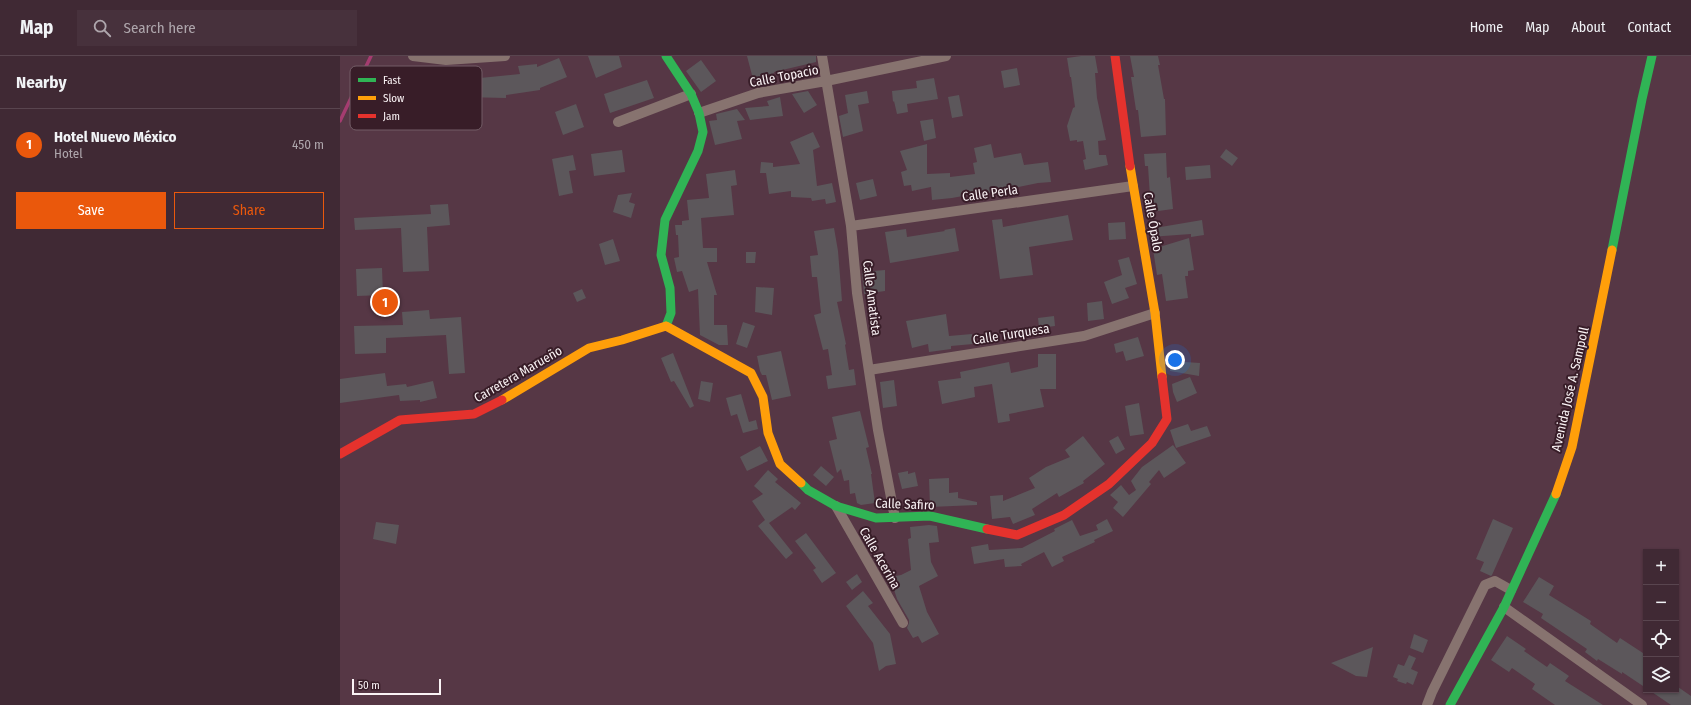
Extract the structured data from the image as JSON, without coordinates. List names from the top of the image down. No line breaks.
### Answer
{"streets":{"street":["Calle Topacio","Calle Perla","Calle Ópalo","Calle Amatista","Calle Turquesa","Carretera Marueño","Avenida José A. Sampoll","Calle Safiro","Calle Acerina"]},"crossings":[["Calle Topacio","Calle Amatista"],["Calle Perla","Calle Ópalo"],["Calle Perla","Calle Amatista"],["Calle Ópalo","Calle Turquesa"],["Calle Ópalo","Calle Safiro"],["Calle Amatista","Calle Turquesa"],["Calle Amatista","Calle Safiro"],["Carretera Marueño","Calle Safiro"],["Calle Safiro","Calle Acerina"]],"legend":["Fast","Slow","Jam"],"scale_bar":"50 m","page":{"header":"Map","search":"Search here","nav":["Home","Map","About","Contact"],"heading":"Nearby","list":[{"mark":"1","name":"Hotel Nuevo México","note":"Hotel","value":"450 m"}],"buttons":["Save","Share"],"pins":"1","map_buttons":["+","−"],"scale":"50 m"}}
